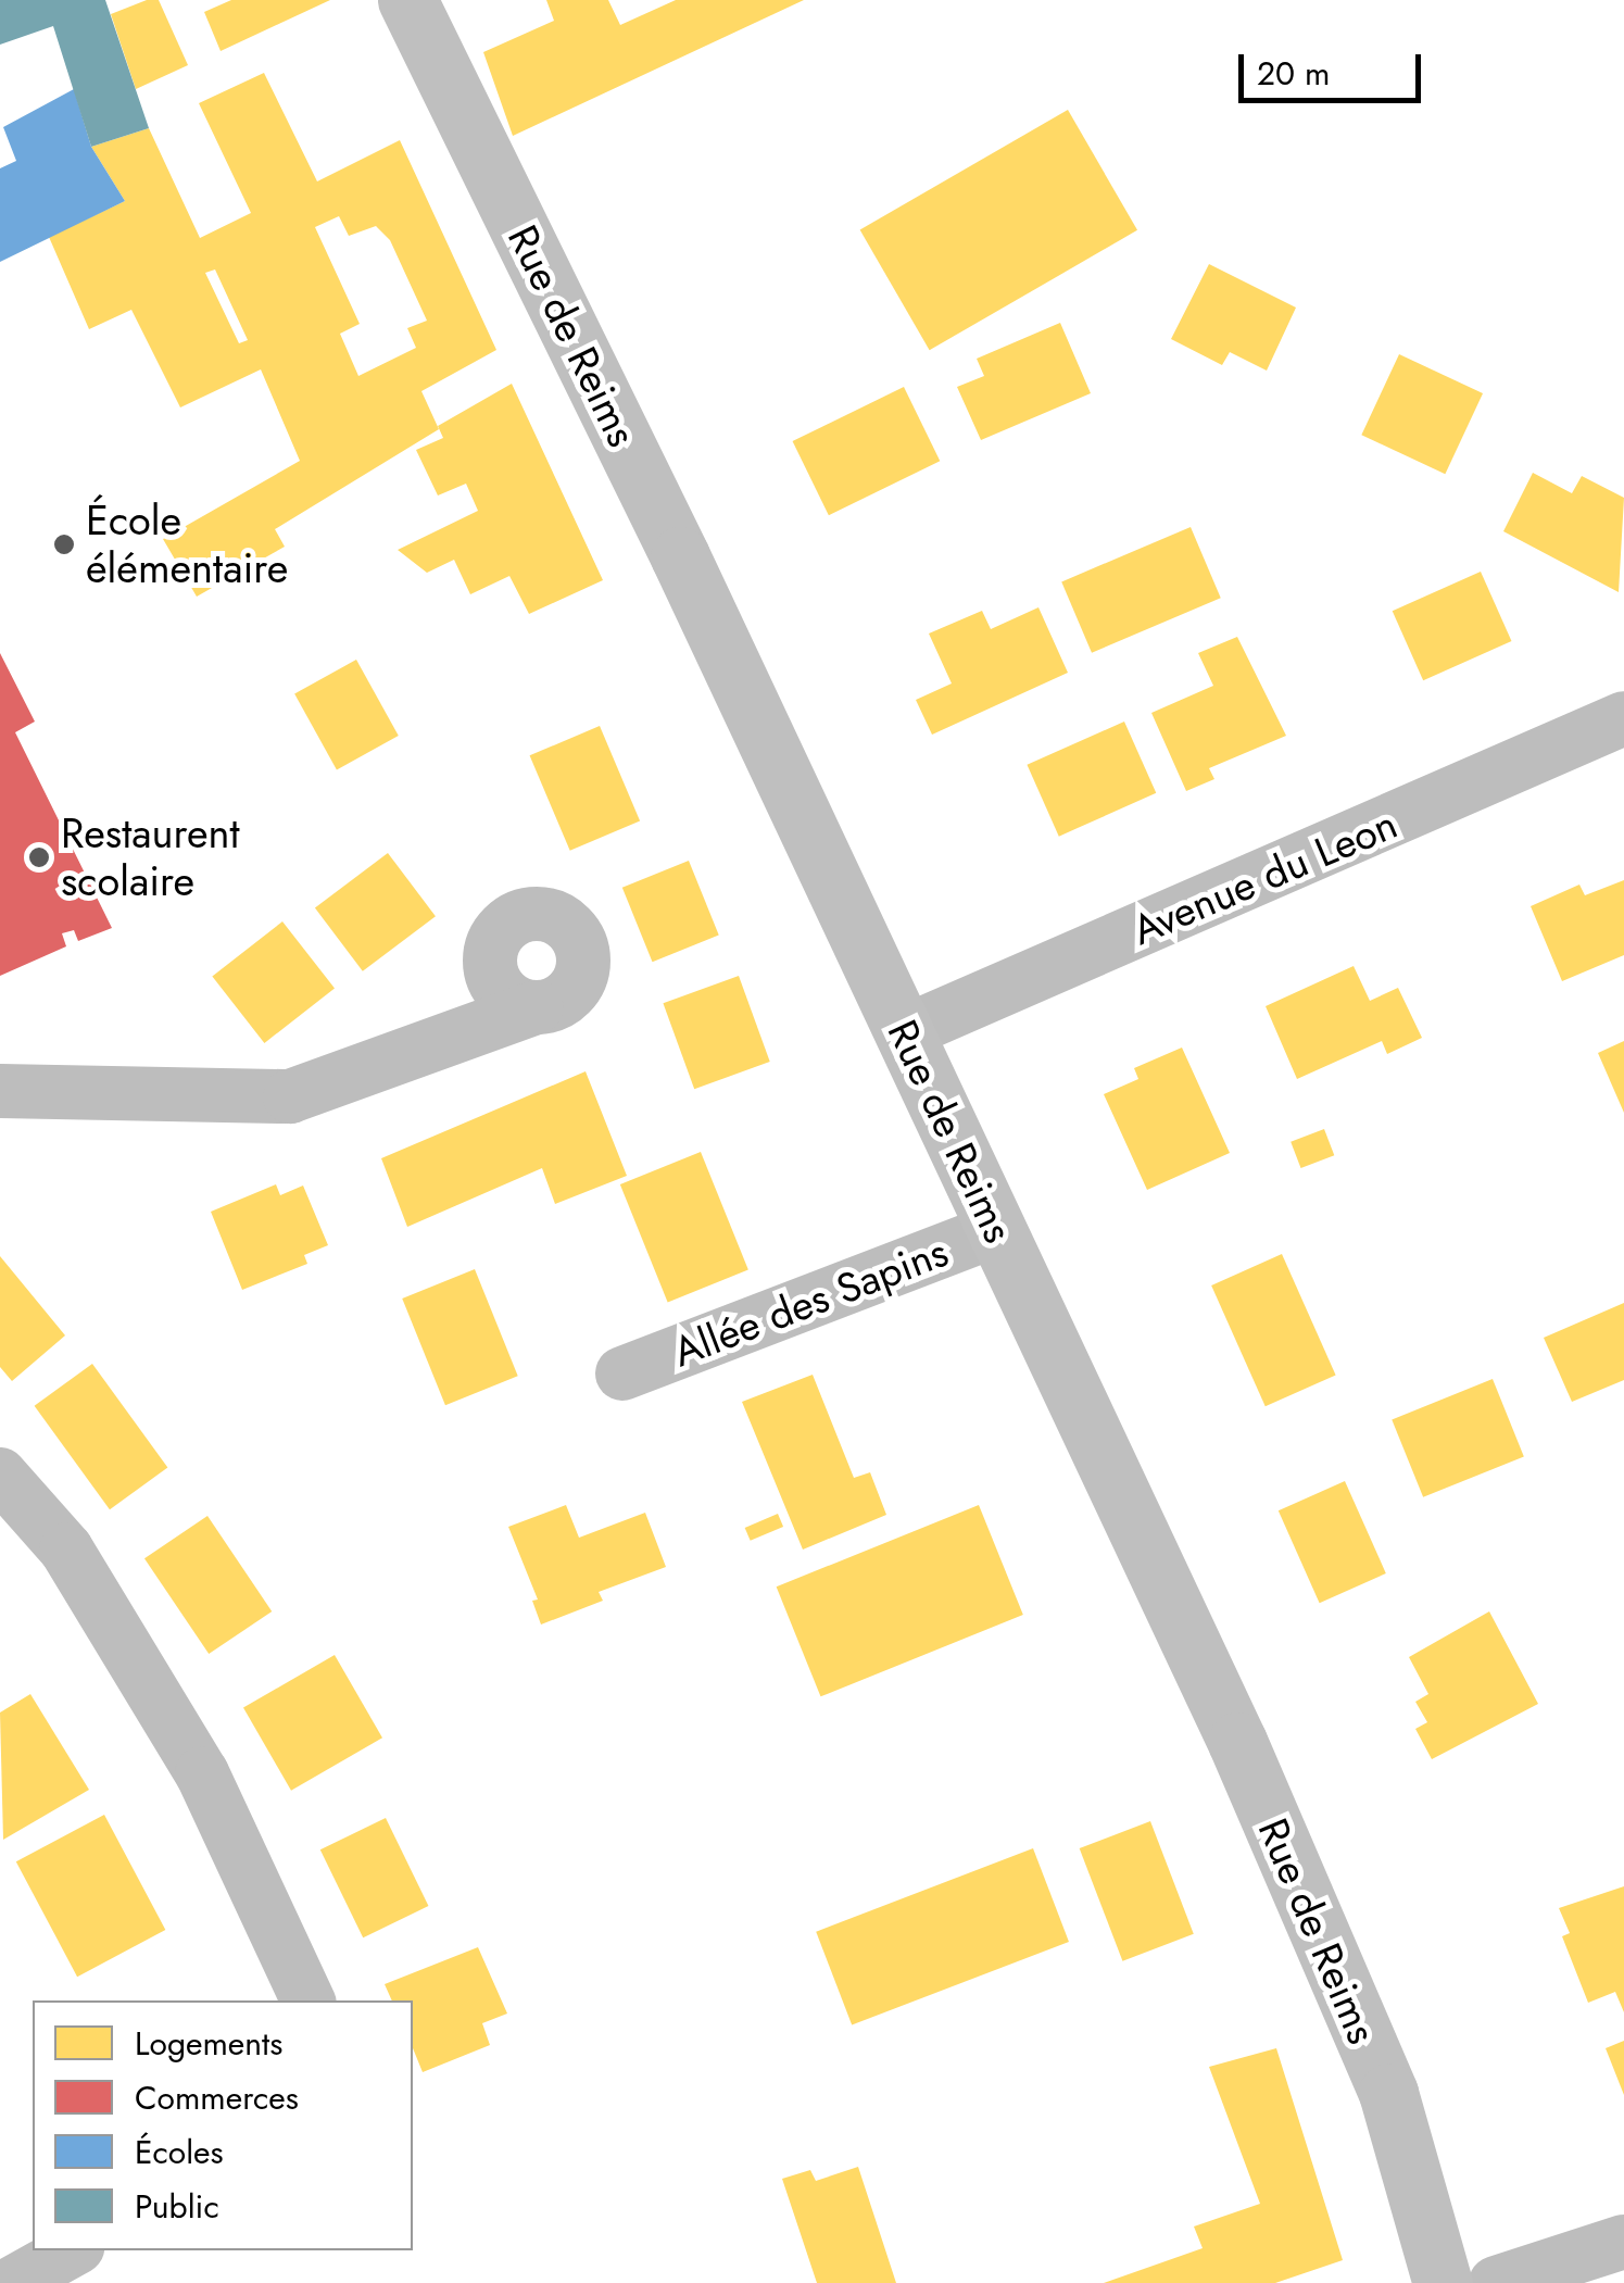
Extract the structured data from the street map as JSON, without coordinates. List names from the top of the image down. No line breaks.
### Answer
{"streets":{"main road":["Rue de Reims"],"street":["Avenue du Leon","Allée des Sapins"]},"crossings":[["Rue de Reims","Avenue du Leon"],["Rue de Reims","Allée des Sapins"]],"places":["École élémentaire","Restaurent scolaire"],"legend":["Logements","Commerces","Écoles","Public"],"scale_bar":"20 m"}
